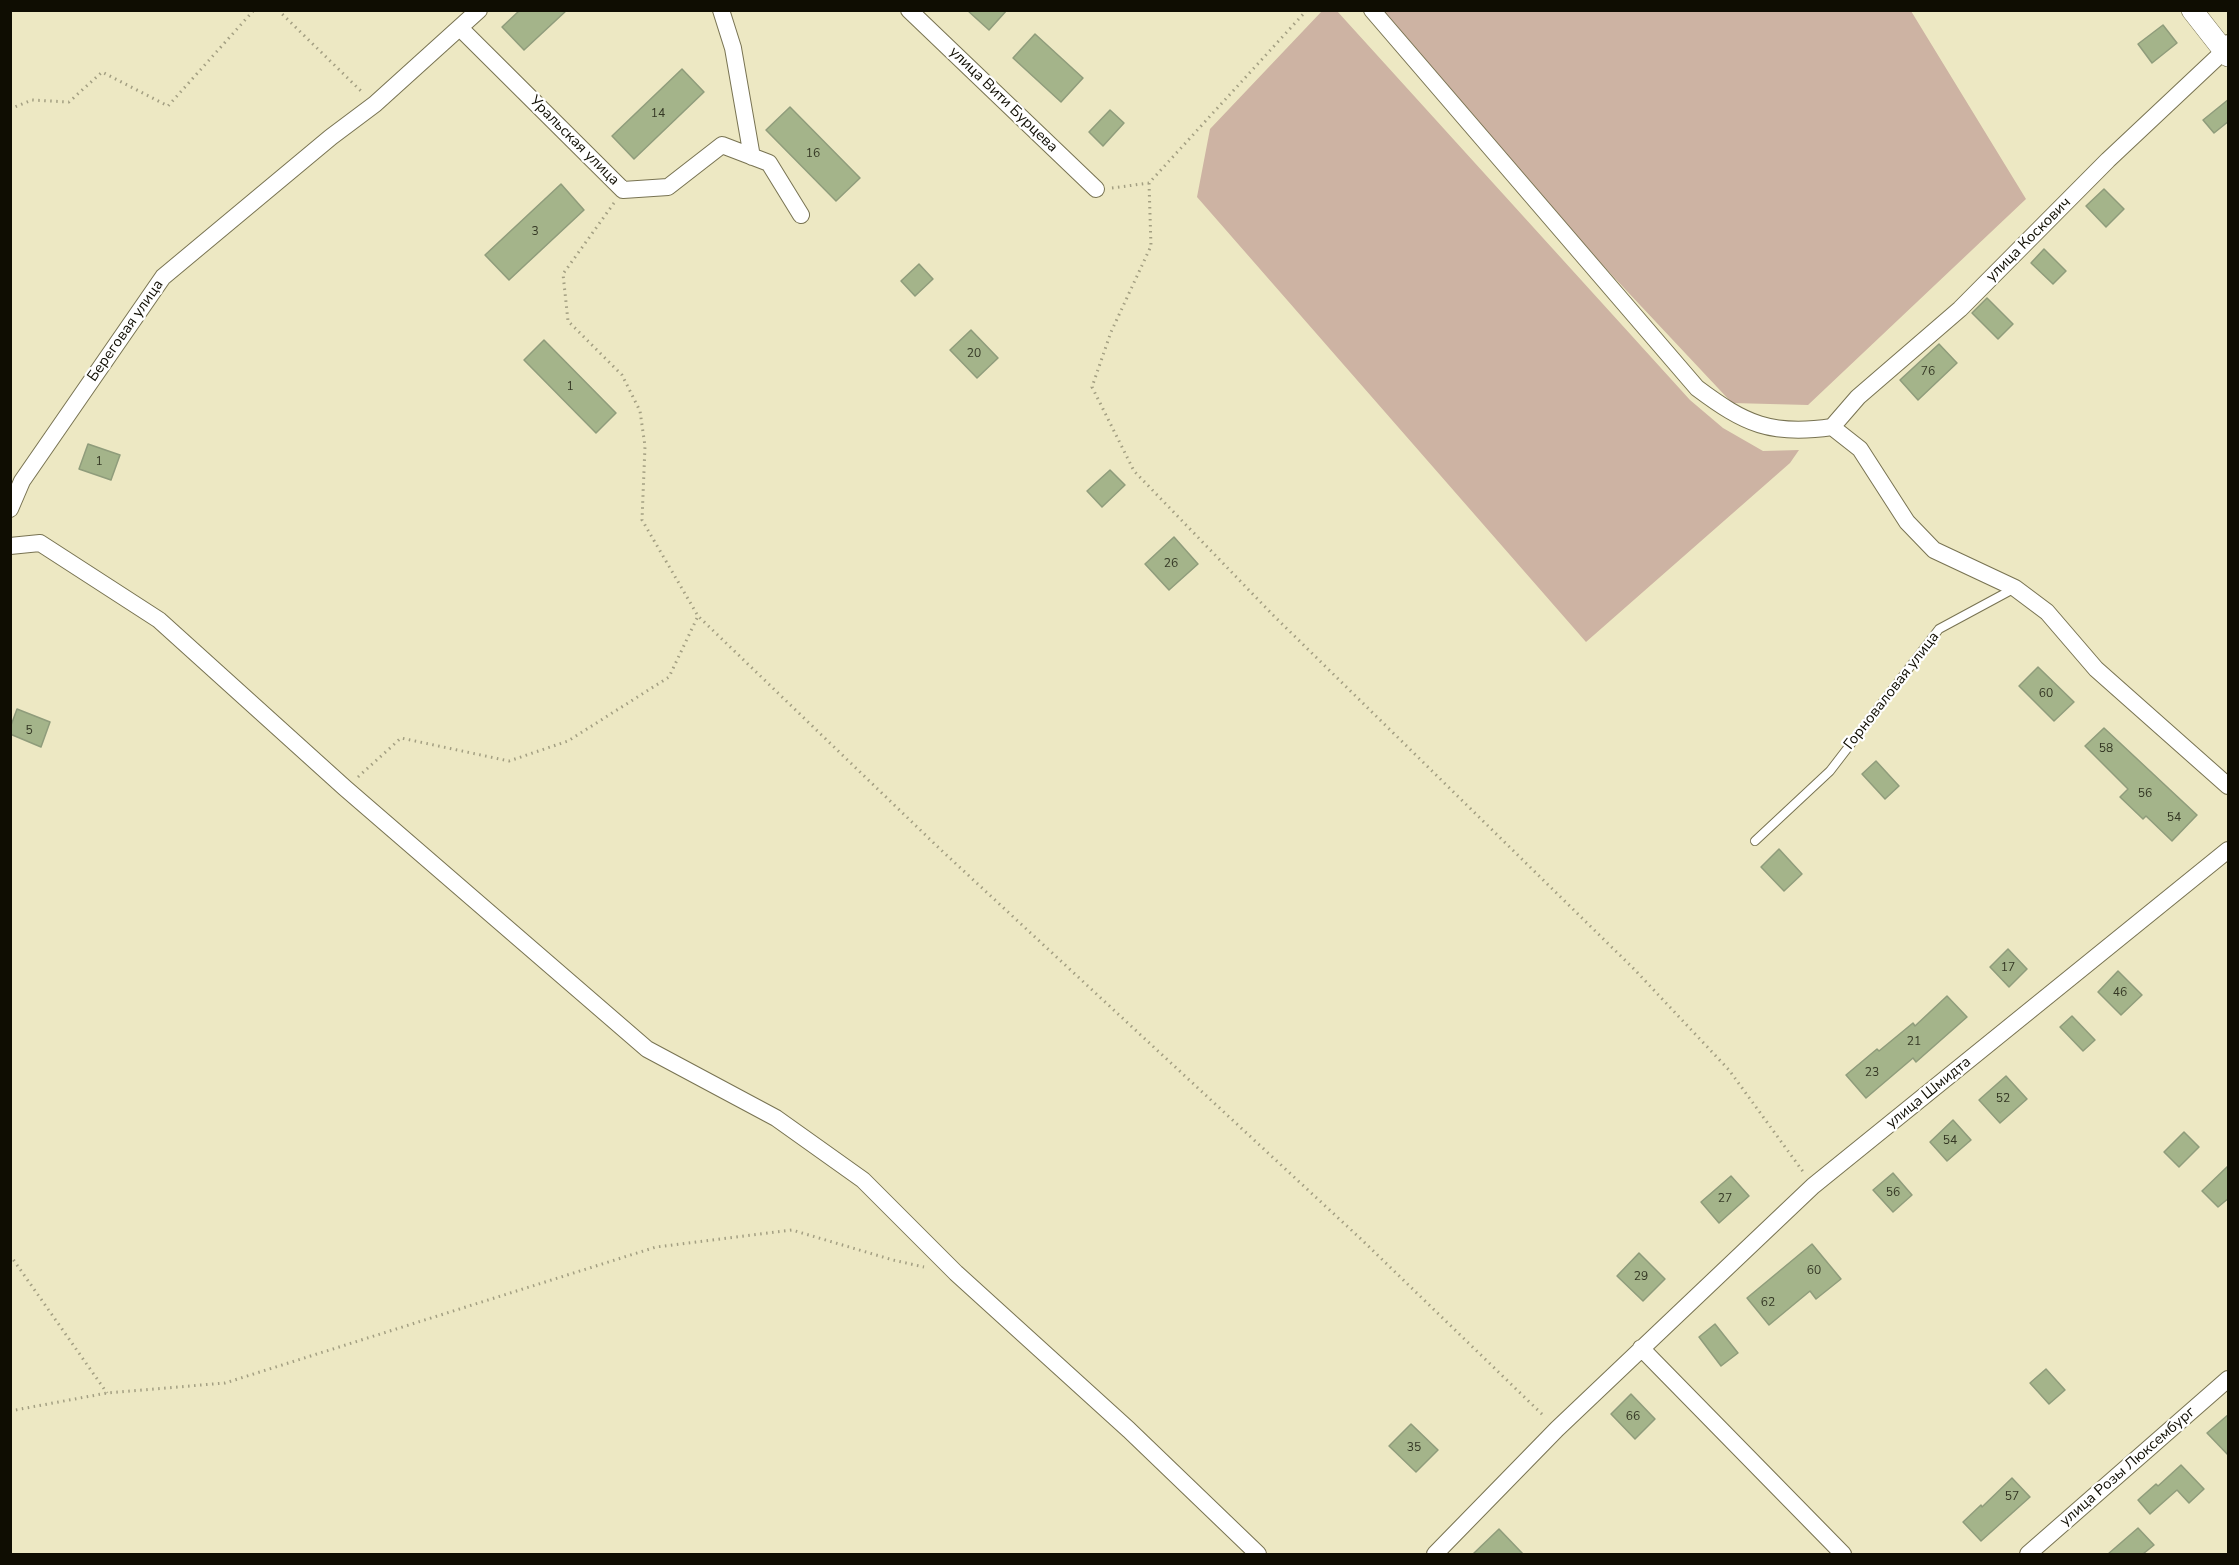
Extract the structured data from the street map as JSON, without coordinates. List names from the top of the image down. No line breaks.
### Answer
{"streets":{"street":["улица Вити Бурцева","Уральская улица","улица Коскович","Береговая улица","улица Шмидта","улица Розы Люксембург"],"lane":["Горноваловая улица"]},"crossings":[["Уральская улица","Береговая улица"],["Уральская улица","улица Шмидта"]],"house_numbers":["14","16","3","20","76","1","1","26","60","5","58","56","54","17","46","21","23","52","54","56","27","60","29","62","66","35","57"]}
